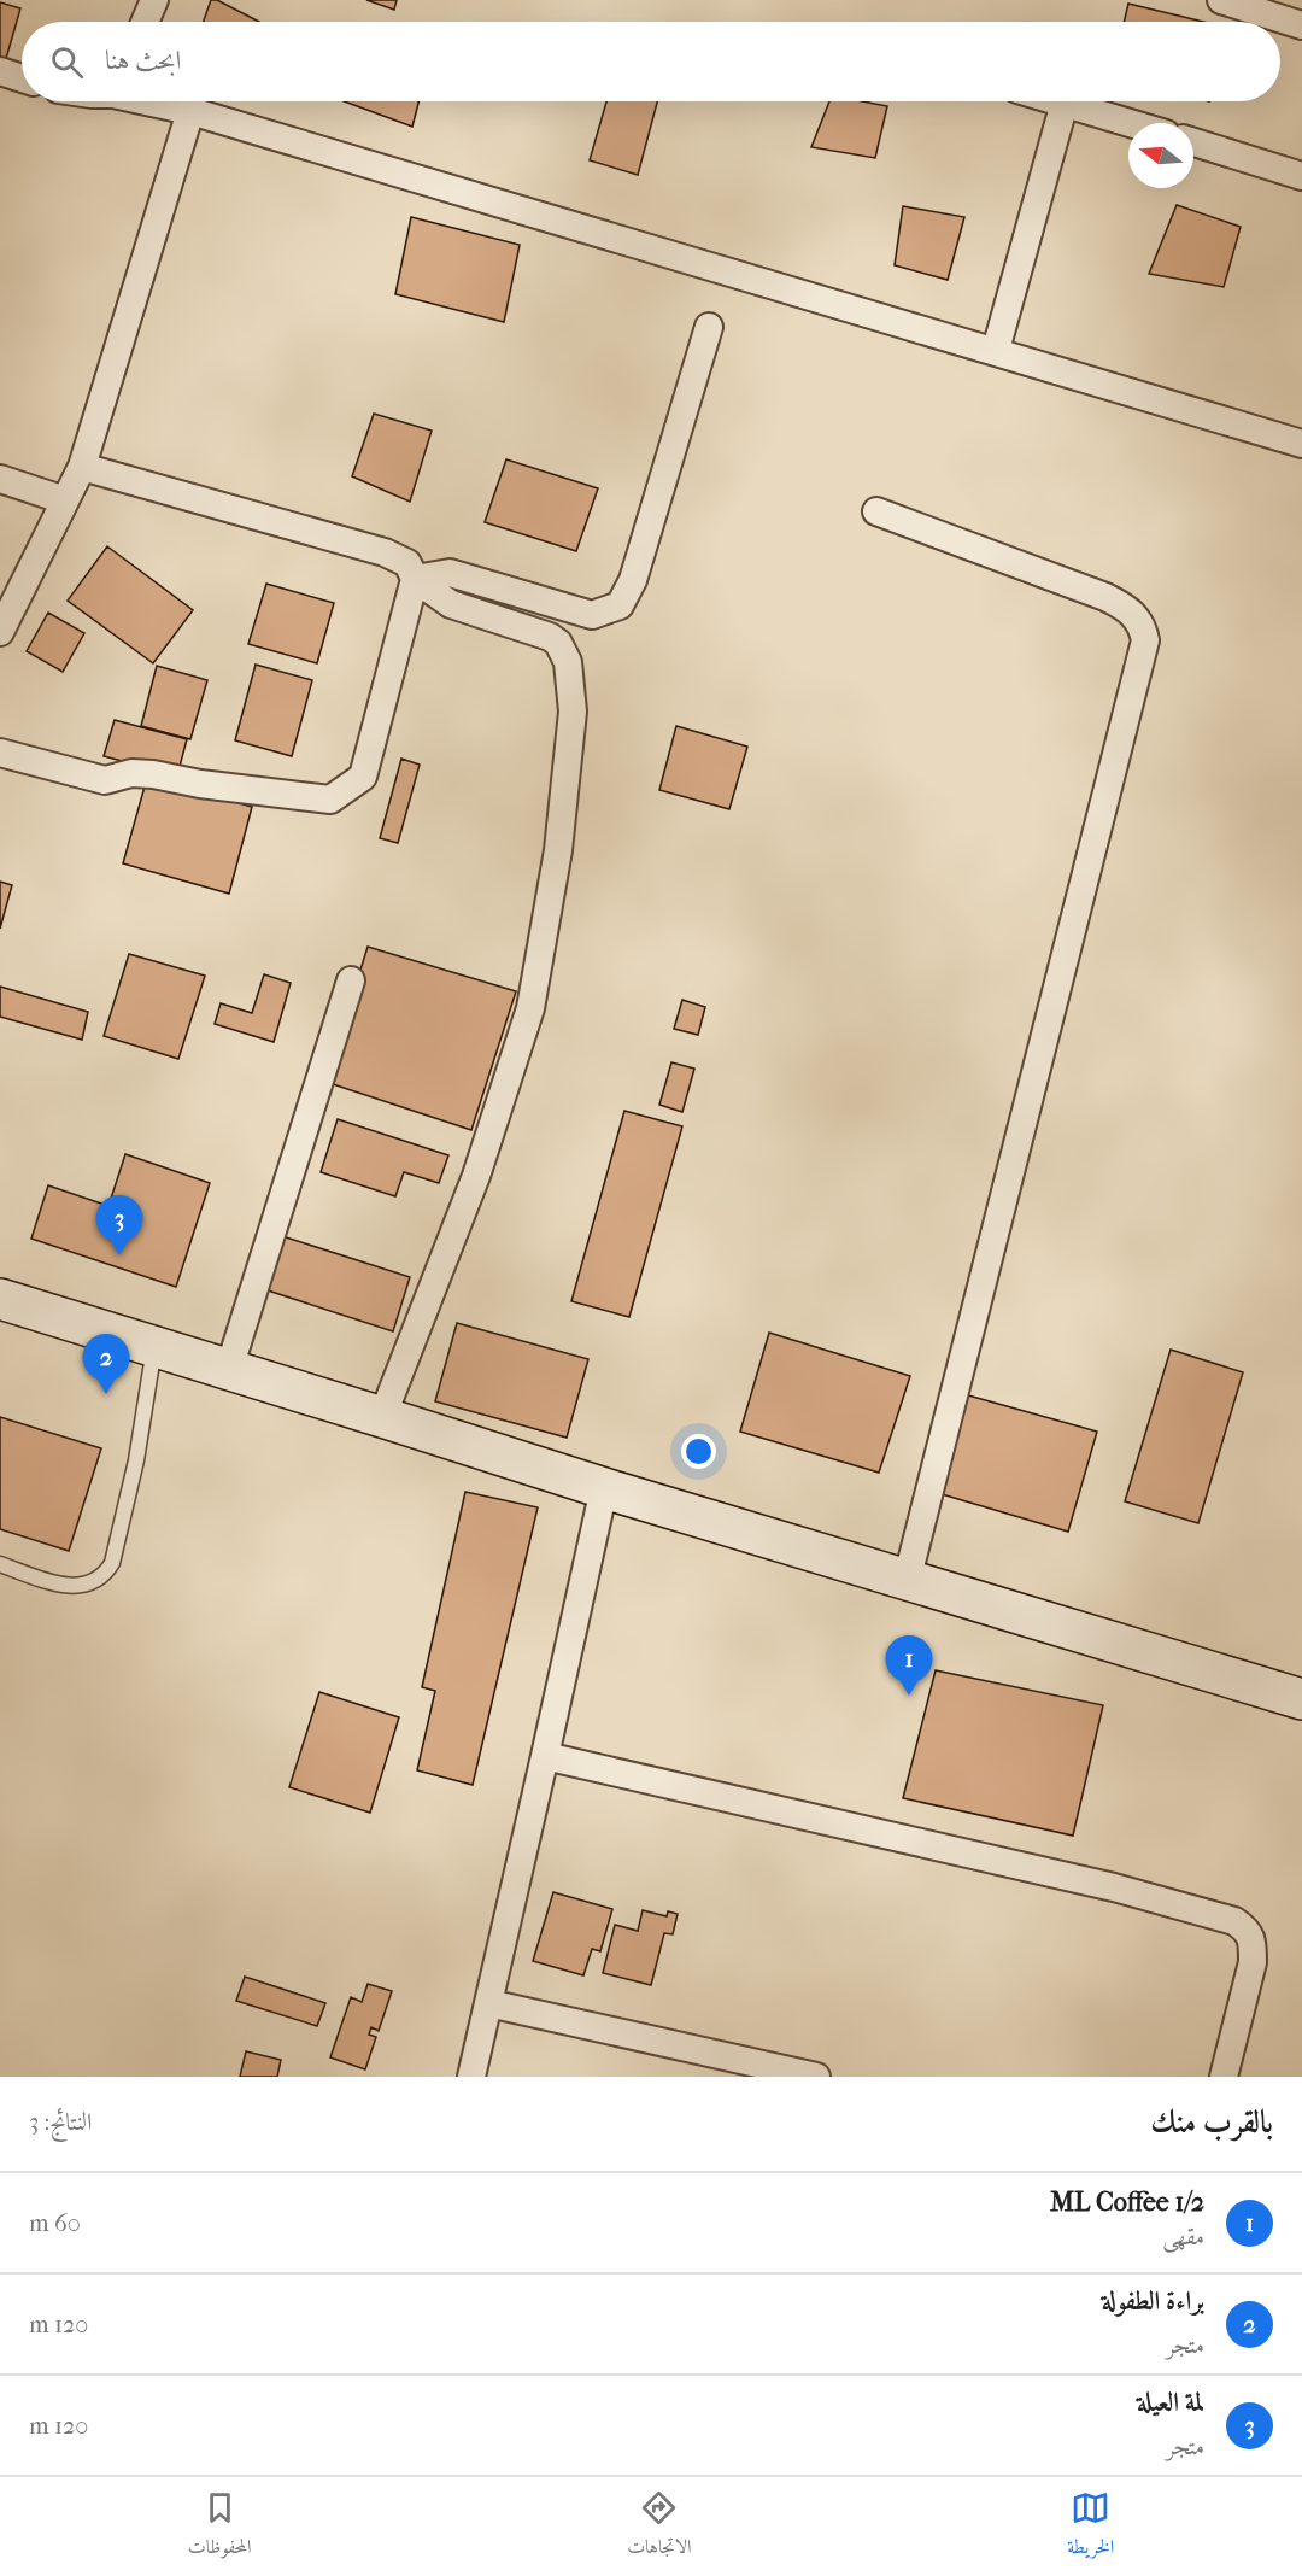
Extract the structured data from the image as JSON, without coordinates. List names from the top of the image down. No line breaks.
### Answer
{"north":"left","page":{"search":"ابحث هنا","pins":["3","2","1"],"heading":["بالقرب منك","النتائج: 3"],"list":[{"mark":"1","name":"1/2 ML Coffee","note":"مقهى","value":"60 m"},{"mark":"2","name":"براءة الطفولة","note":"متجر","value":"120 m"},{"mark":"3","name":"لمة العيلة","note":"متجر","value":"120 m"}],"nav":["الخريطة","الاتجاهات","المحفوظات"]}}
